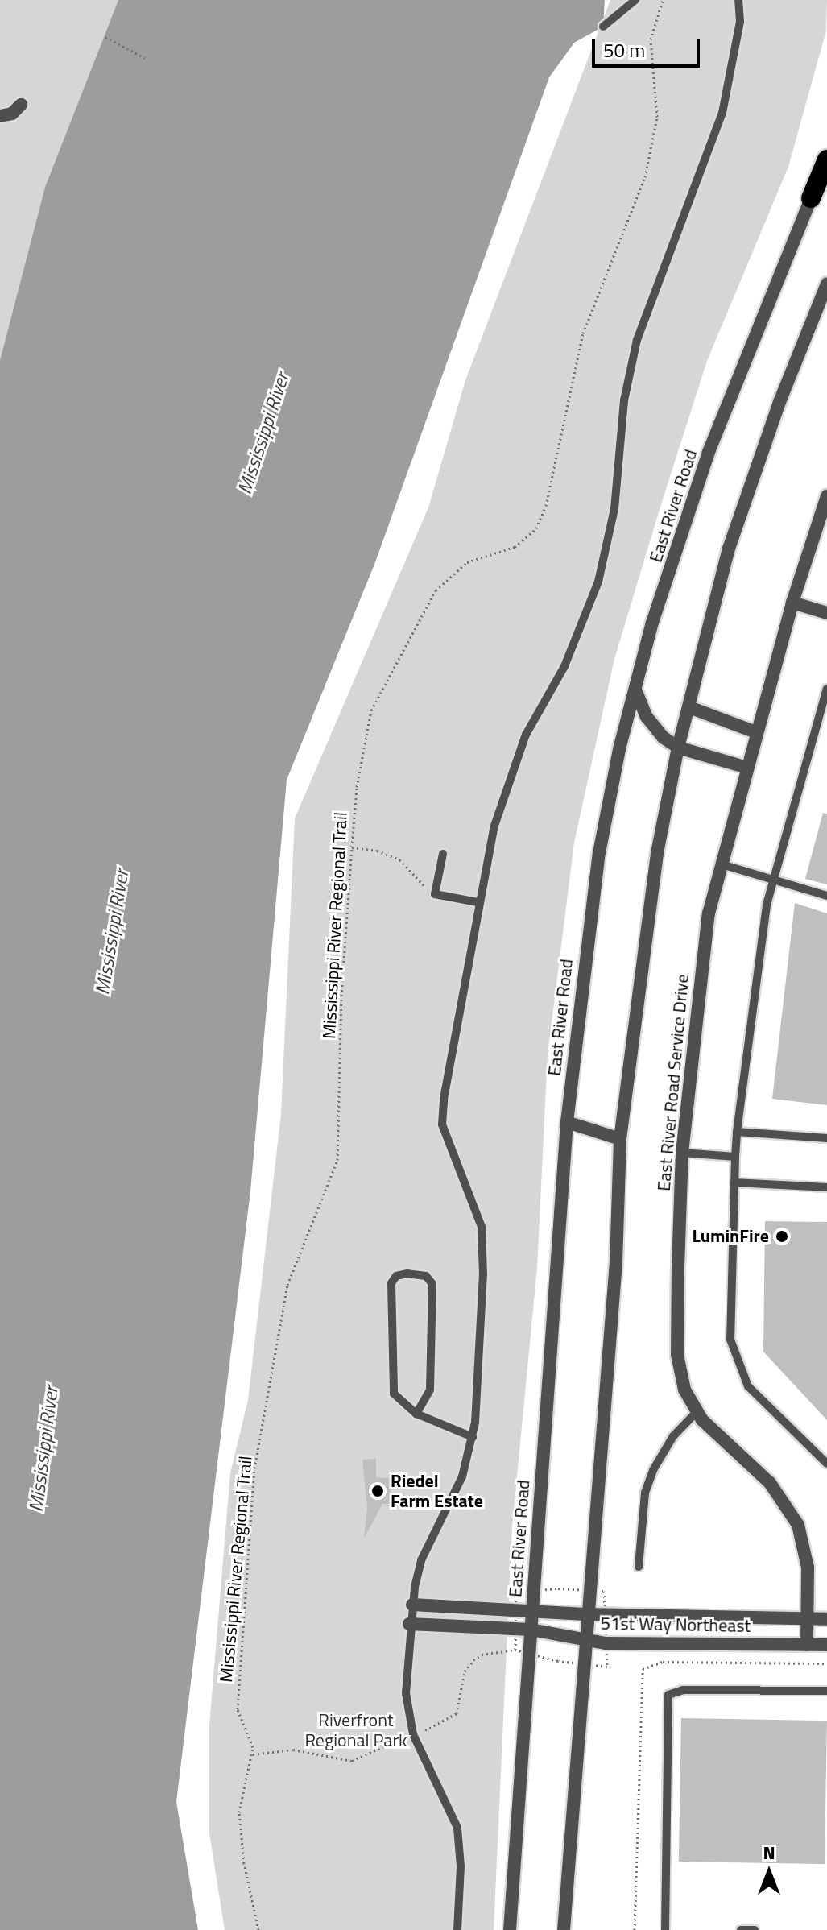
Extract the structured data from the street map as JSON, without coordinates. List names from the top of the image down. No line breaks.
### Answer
{"streets":{"street":["East River Road","East River Road Service Drive","51st Way Northeast"],"path":["Mississippi River Regional Trail"]},"crossings":[["East River Road","51st Way Northeast"],["East River Road Service Drive","51st Way Northeast"]],"water":["Mississippi River"],"parks":["Riverfront Regional Park"],"places":["LuminFire","Riedel Farm Estate"],"scale_bar":"50 m","north":"top"}
